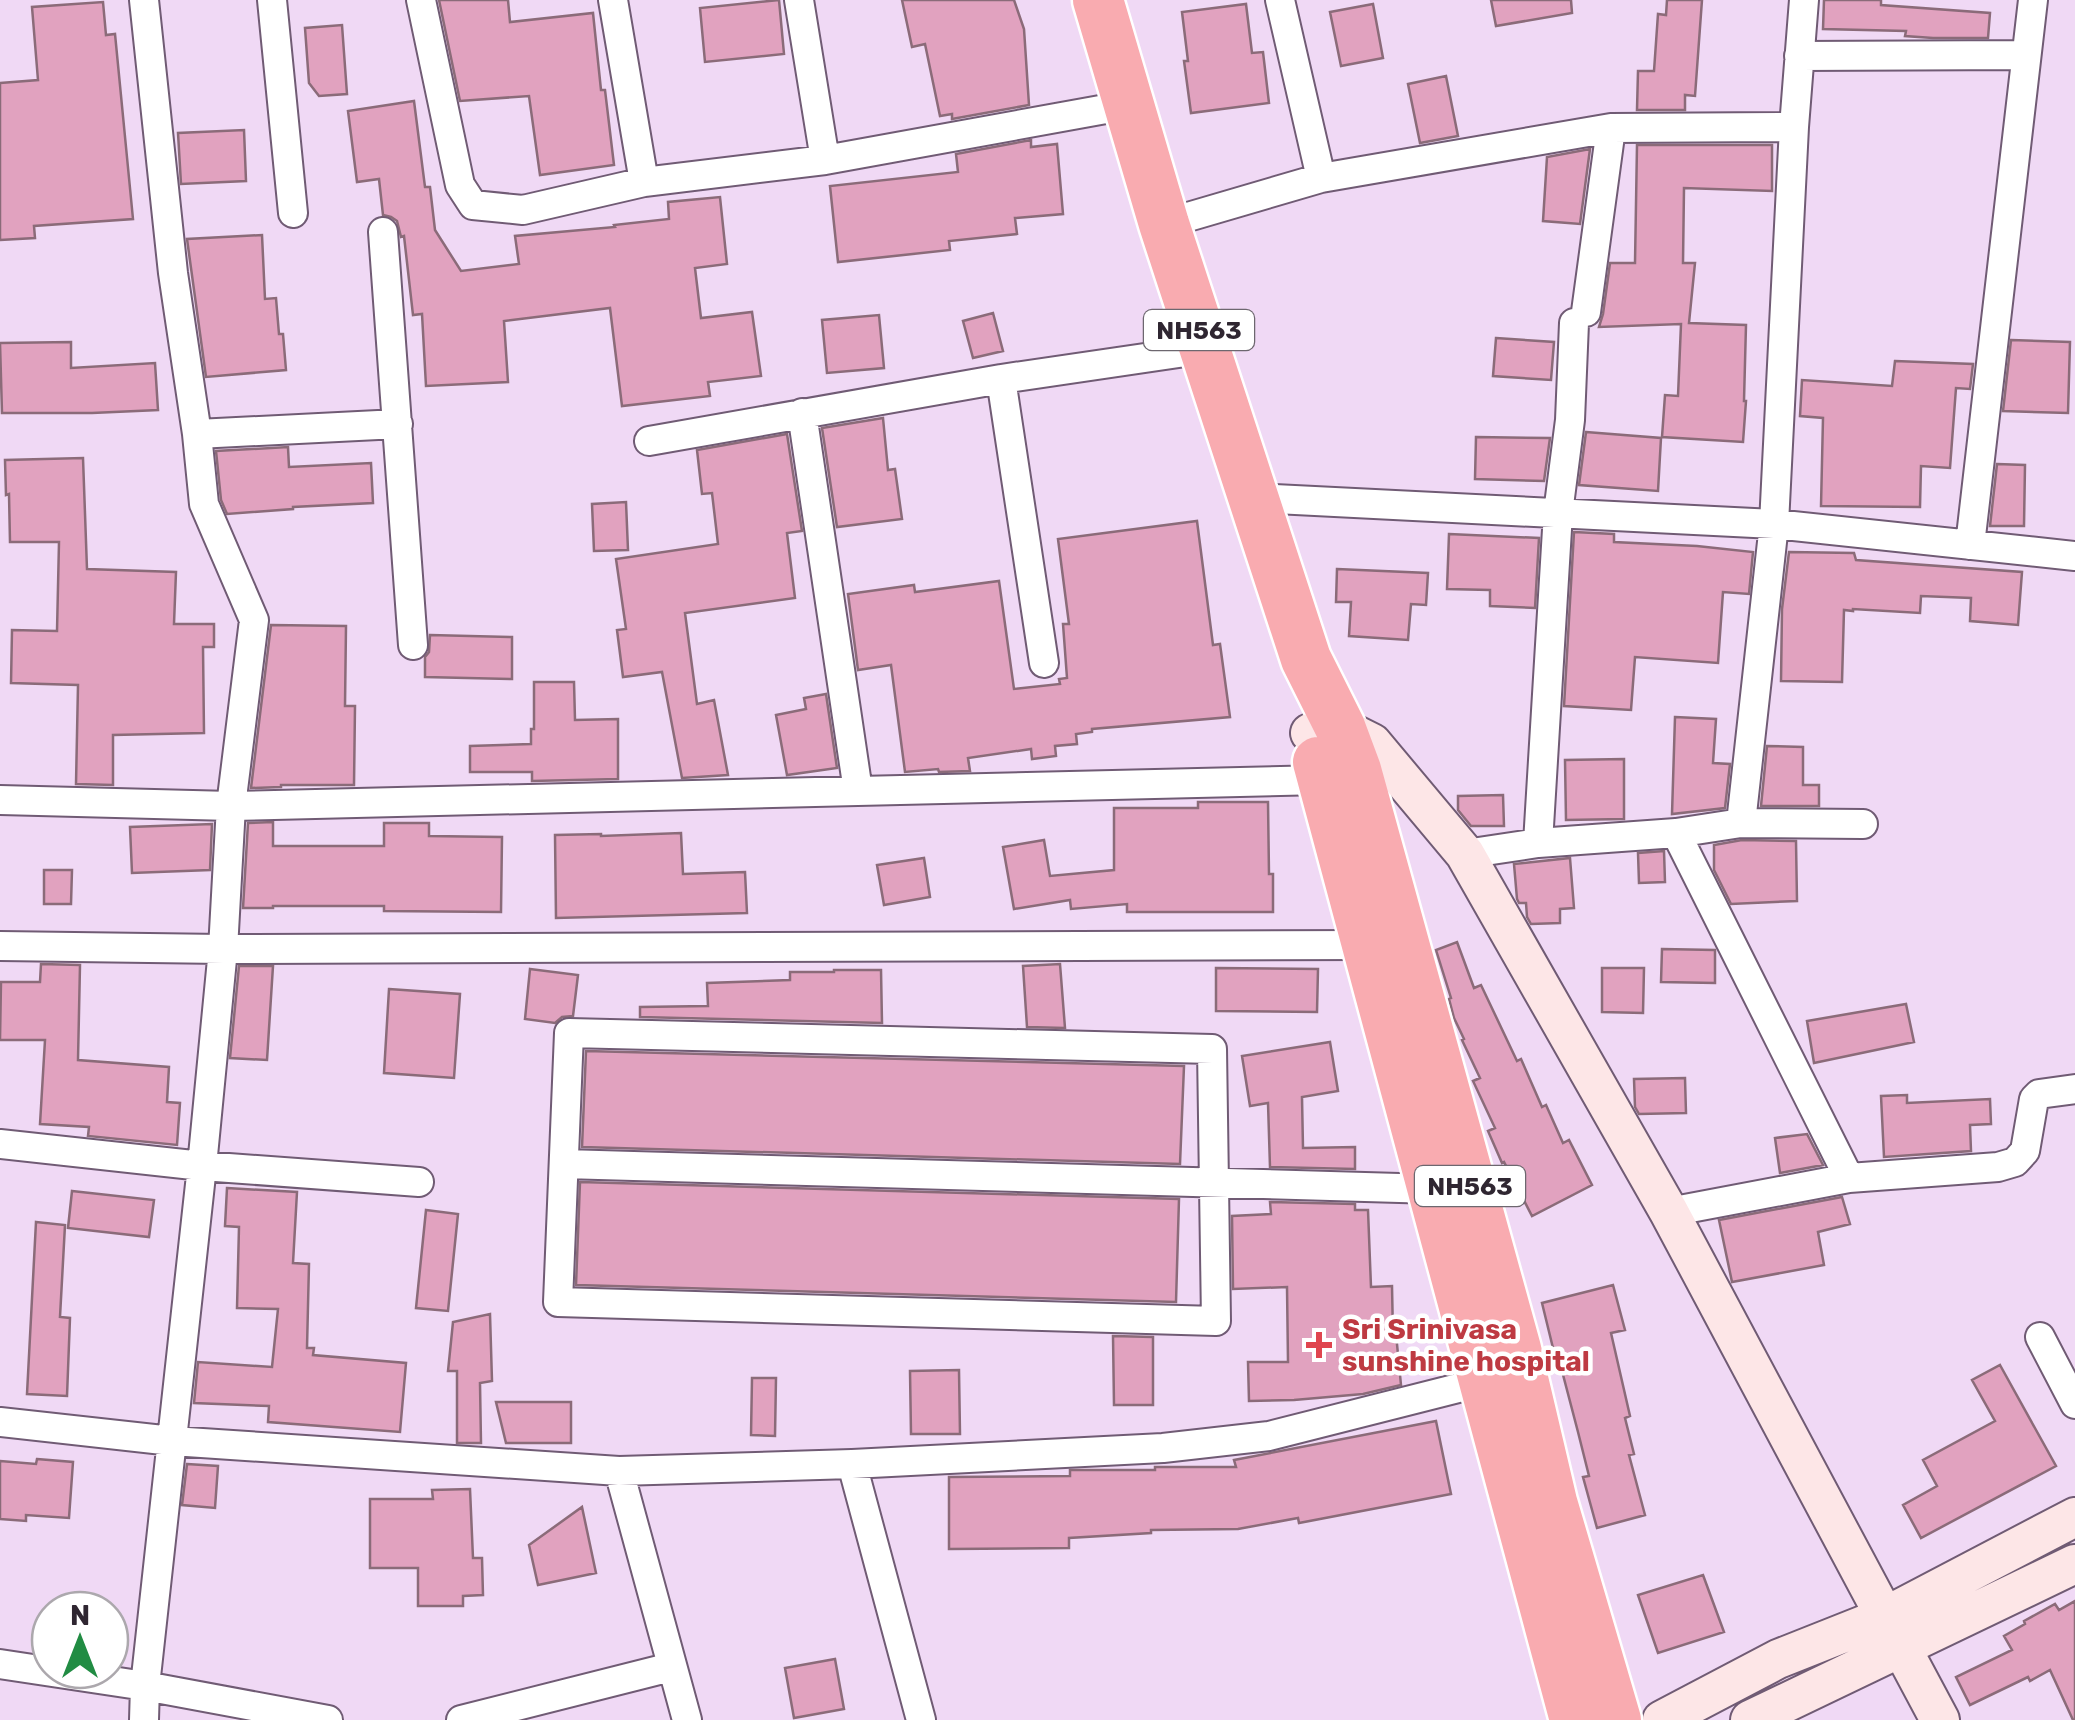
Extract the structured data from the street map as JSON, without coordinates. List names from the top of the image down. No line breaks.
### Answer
{"streets":{"highway":["NH563"]},"places":{"health":["Sri Srinivasa sunshine hospital"]},"north":"top"}
